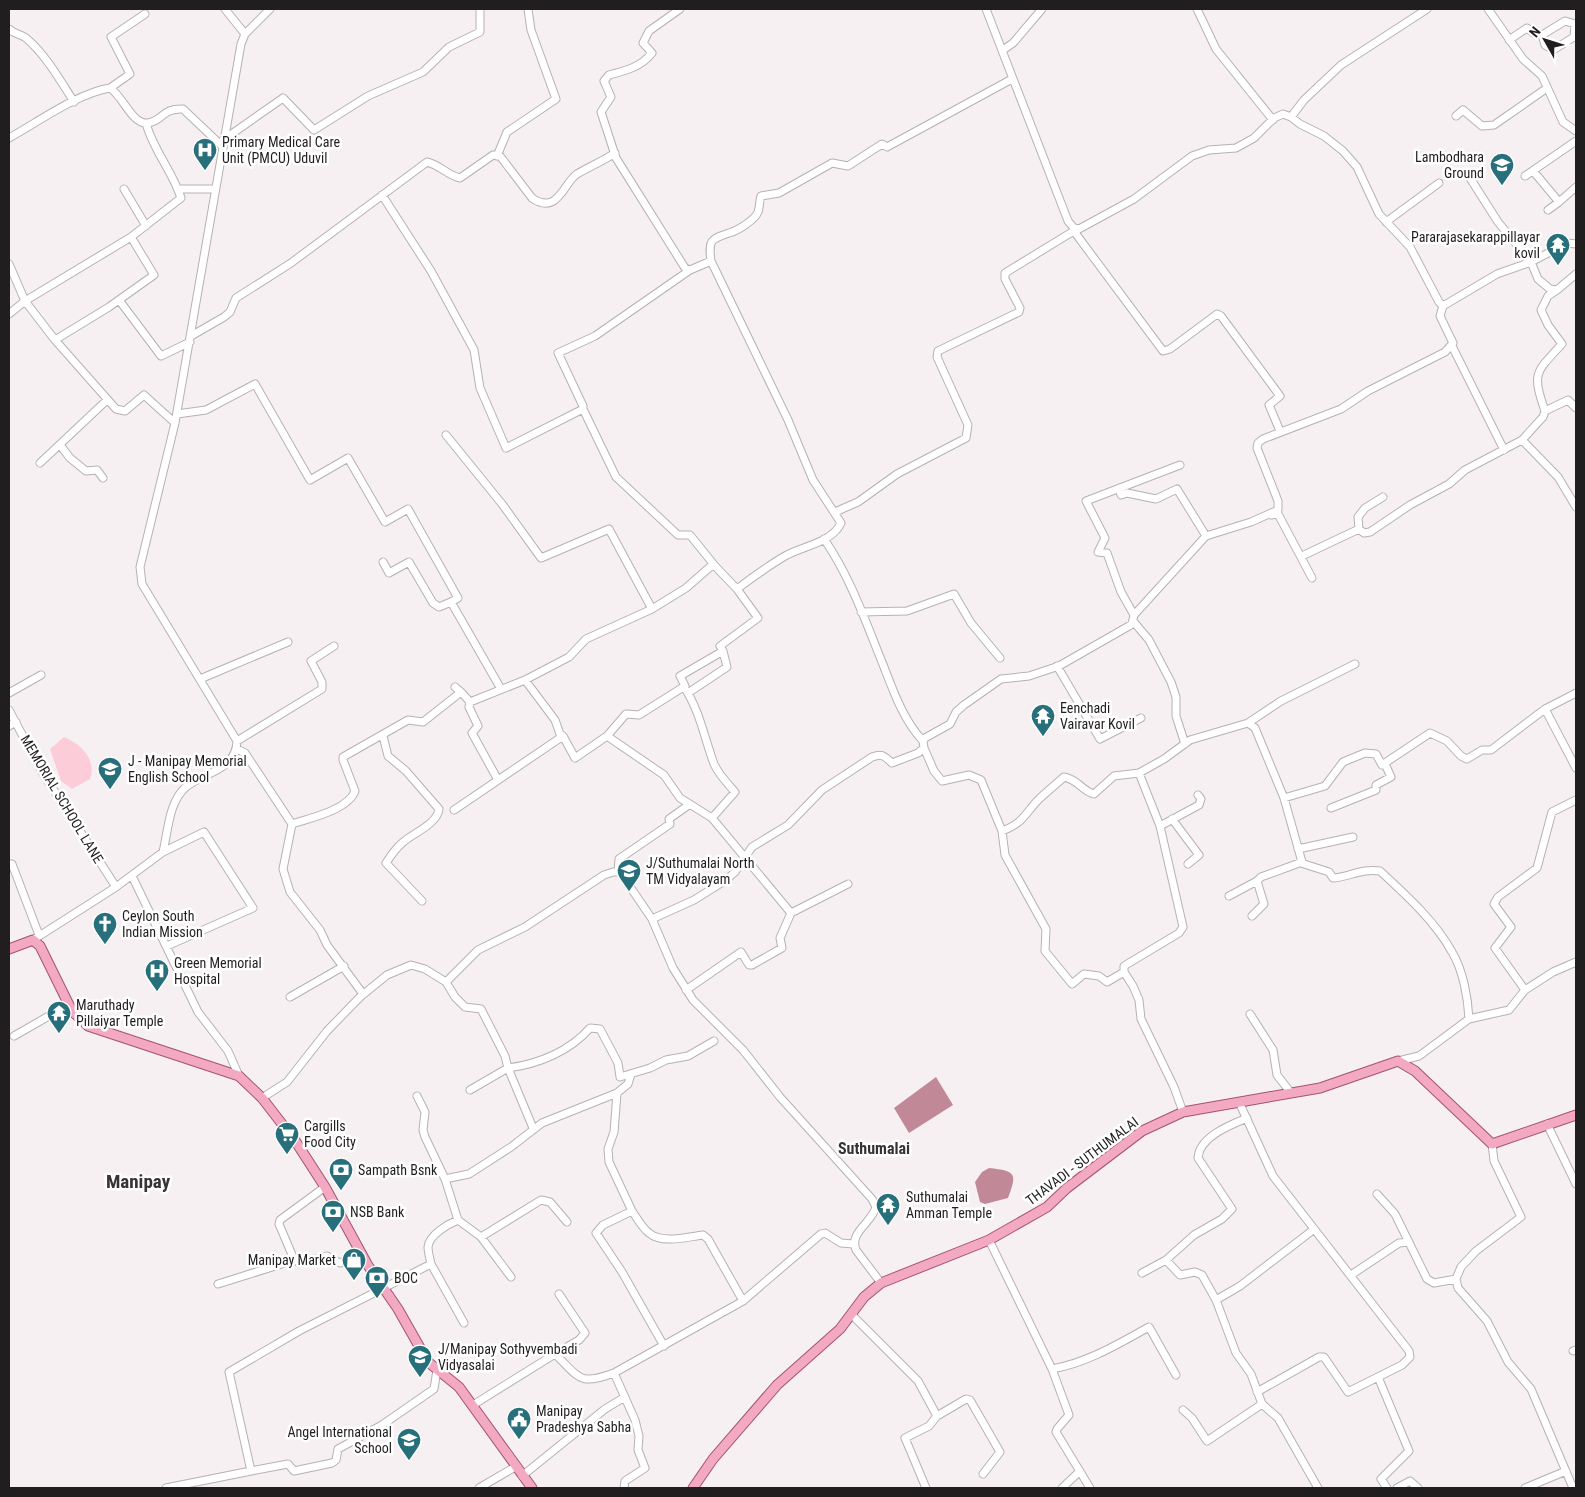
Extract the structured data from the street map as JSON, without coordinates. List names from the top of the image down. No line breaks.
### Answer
{"streets":{"main road":["THAVADI - SUTHUMALAI"],"street":["MEMORIAL SCHOOL LANE"]},"districts":["Suthumalai","Manipay"],"places":{"hospital":["Primary Medical Care Unit (PMCU) Uduvil","Green Memorial Hospital"],"school or university":["Lambodhara Ground","J - Manipay Memorial English School","J/Suthumalai North TM Vidyalayam","J/Manipay Sothyvembadi Vidyasalai","Angel International School"],"temple":["Pararajasekarappillayar kovil","Eenchadi Vairavar Kovil","Maruthady Pillaiyar Temple","Suthumalai Amman Temple"],"church":["Ceylon South Indian Mission"],"supermarket":["Cargills Food City"],"bank":["Sampath Bsnk","NSB Bank","BOC"],"shop":["Manipay Market"],"public building":["Manipay Pradeshya Sabha"]},"north":"top left"}
